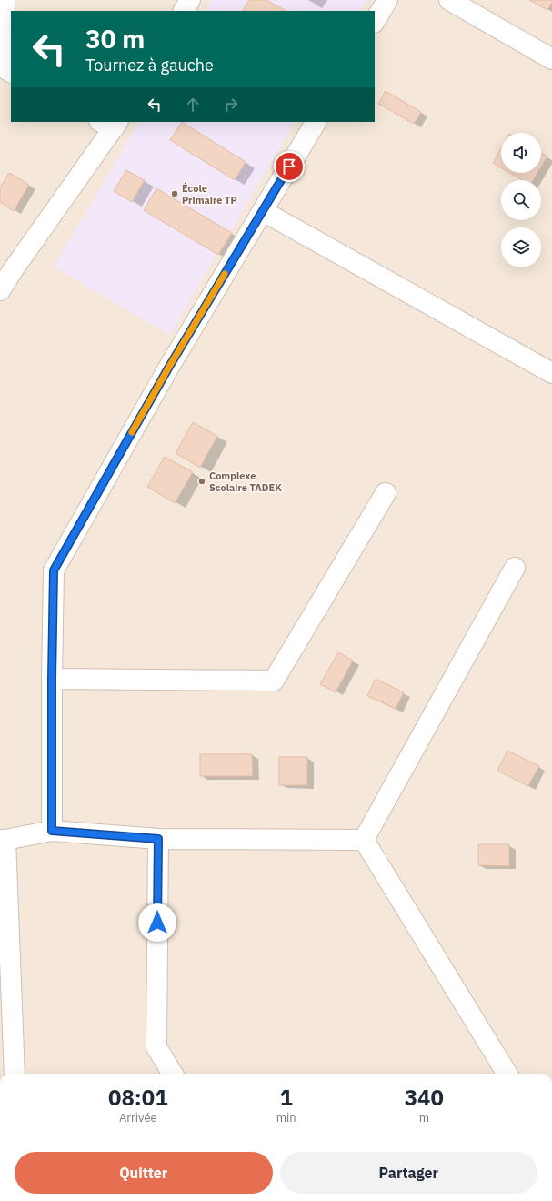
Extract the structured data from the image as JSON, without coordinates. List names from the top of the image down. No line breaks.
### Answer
{"places":["École Primaire TP","Complexe Scolaire TADEK"],"page":{"turn":["30 m","Tournez à gauche"],"eta":["08:01","Arrivée","1","min","340","m"],"buttons":["Quitter","Partager"]}}
